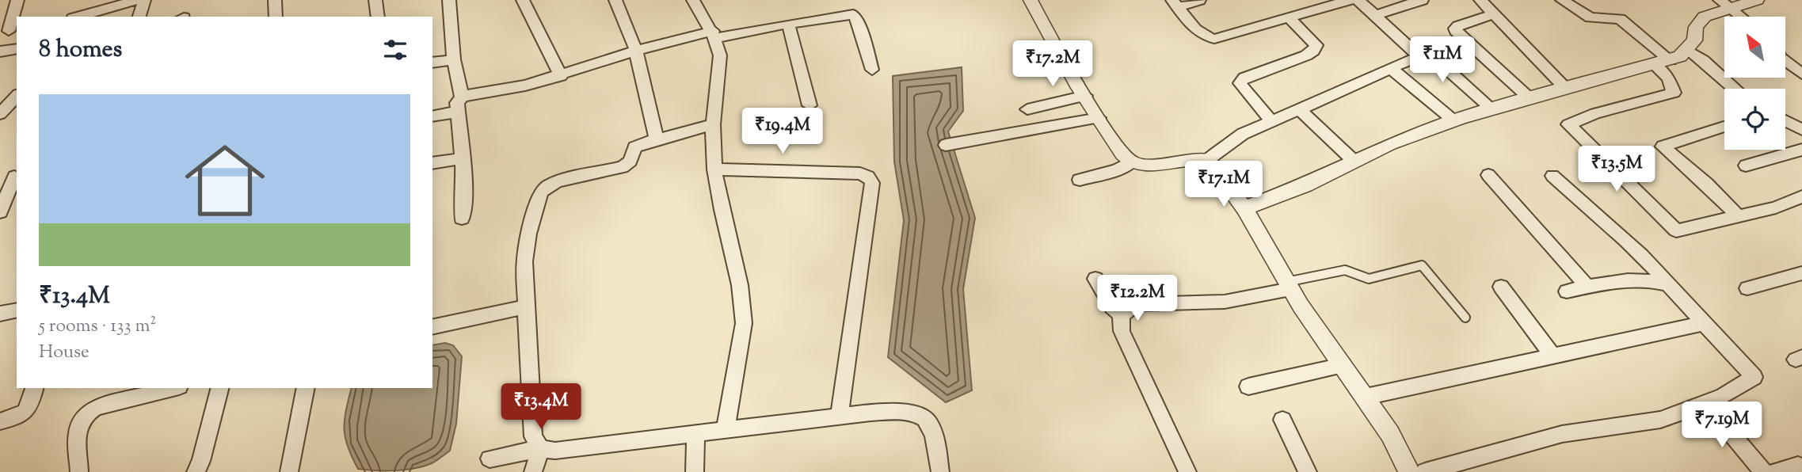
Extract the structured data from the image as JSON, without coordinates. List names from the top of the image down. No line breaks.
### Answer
{"north":"top left","page":{"heading":"8 homes","price":["₹11M","₹17.2M","₹19.4M","₹13.5M","₹17.1M","₹12.2M","₹13.4M","₹7.19M"],"list":[{"name":"₹13.4M","note":"5 rooms · 133 m² · House"}]}}
